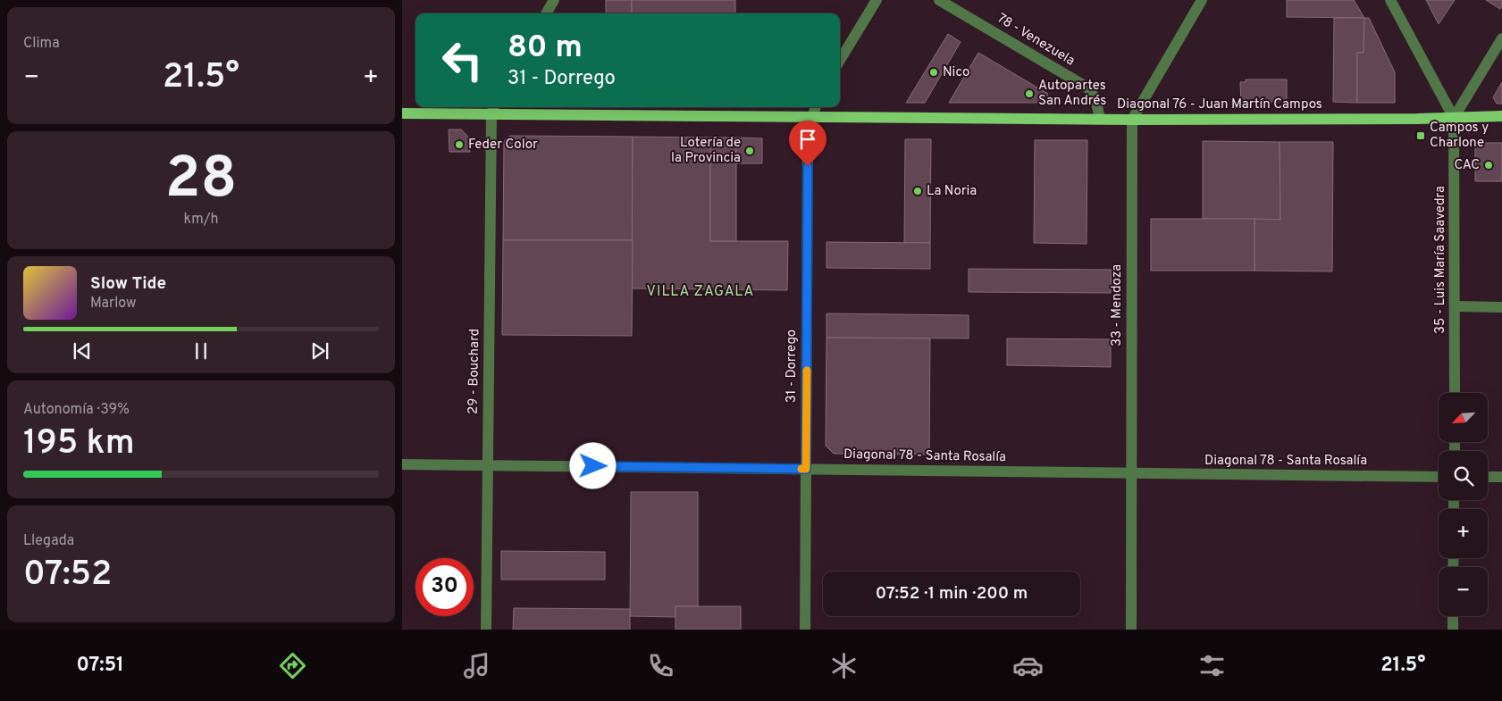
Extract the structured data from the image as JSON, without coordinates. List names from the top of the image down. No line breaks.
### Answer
{"streets":{"main road":["Diagonal 76 - Juan Martín Campos"],"street":["78 - Venezuela","35 - Luis María Saavedra","33 - Mendoza","31 - Dorrego","29 - Bouchard","Diagonal 78 - Santa Rosalía"]},"crossings":[["78 - Venezuela","Diagonal 76 - Juan Martín Campos"],["Diagonal 76 - Juan Martín Campos","35 - Luis María Saavedra"],["Diagonal 76 - Juan Martín Campos","33 - Mendoza"],["Diagonal 76 - Juan Martín Campos","31 - Dorrego"],["Diagonal 76 - Juan Martín Campos","29 - Bouchard"],["33 - Mendoza","Diagonal 78 - Santa Rosalía"],["31 - Dorrego","Diagonal 78 - Santa Rosalía"],["29 - Bouchard","Diagonal 78 - Santa Rosalía"]],"districts":["VILLA ZAGALA"],"places":{"other":["Nico","Autopartes San Andrés","Feder Color","Lotería de la Provincia","CAC","La Noria"],"transit":["Campos y Charlone"]},"north":"bottom left","page":{"tile":["Clima",["28","km/h"],["Autonomía · 39%","195 km"],["Llegada","07:52"]],"turn":["80 m","31 - Dorrego"],"heat":["−","21.5°","+"],"song":["Slow Tide","Marlow"],"map_buttons":["+","−"],"limit":"30","trip":"07:52 · 1 min · 200 m","tabs":["07:51","21.5°"]}}
